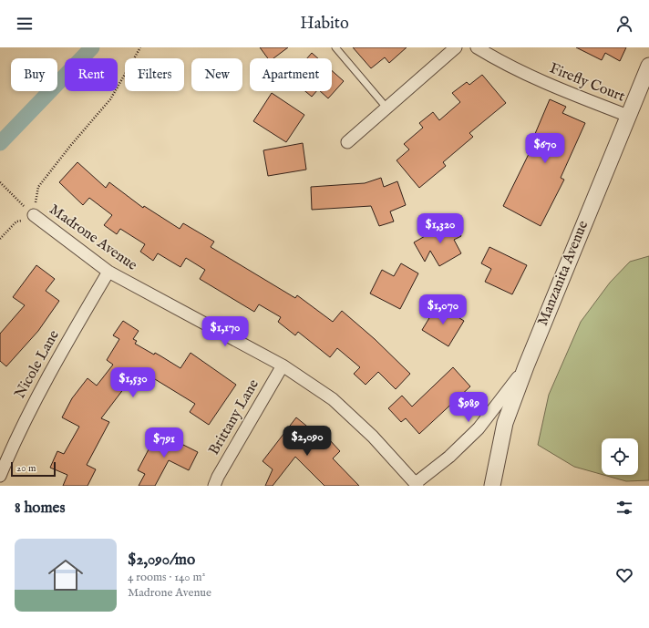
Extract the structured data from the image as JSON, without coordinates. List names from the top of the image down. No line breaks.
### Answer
{"streets":{"street":["Firefly Court","Madrone Avenue","Manzanita Avenue","Nicole Lane","Brittany Lane"]},"crossings":[["Firefly Court","Manzanita Avenue"],["Madrone Avenue","Nicole Lane"],["Madrone Avenue","Brittany Lane"]],"scale_bar":"20 m","page":{"header":"Habito","chip":["Buy","Rent","Filters","New","Apartment"],"price":["$670","$1,320","$1,070","$1,170","$1,530","$989","$2,090","$791"],"scale":"20 m","heading":"8 homes","list":[{"name":"$2,090/mo","note":"4 rooms · 140 m² · Madrone Avenue"}]}}
